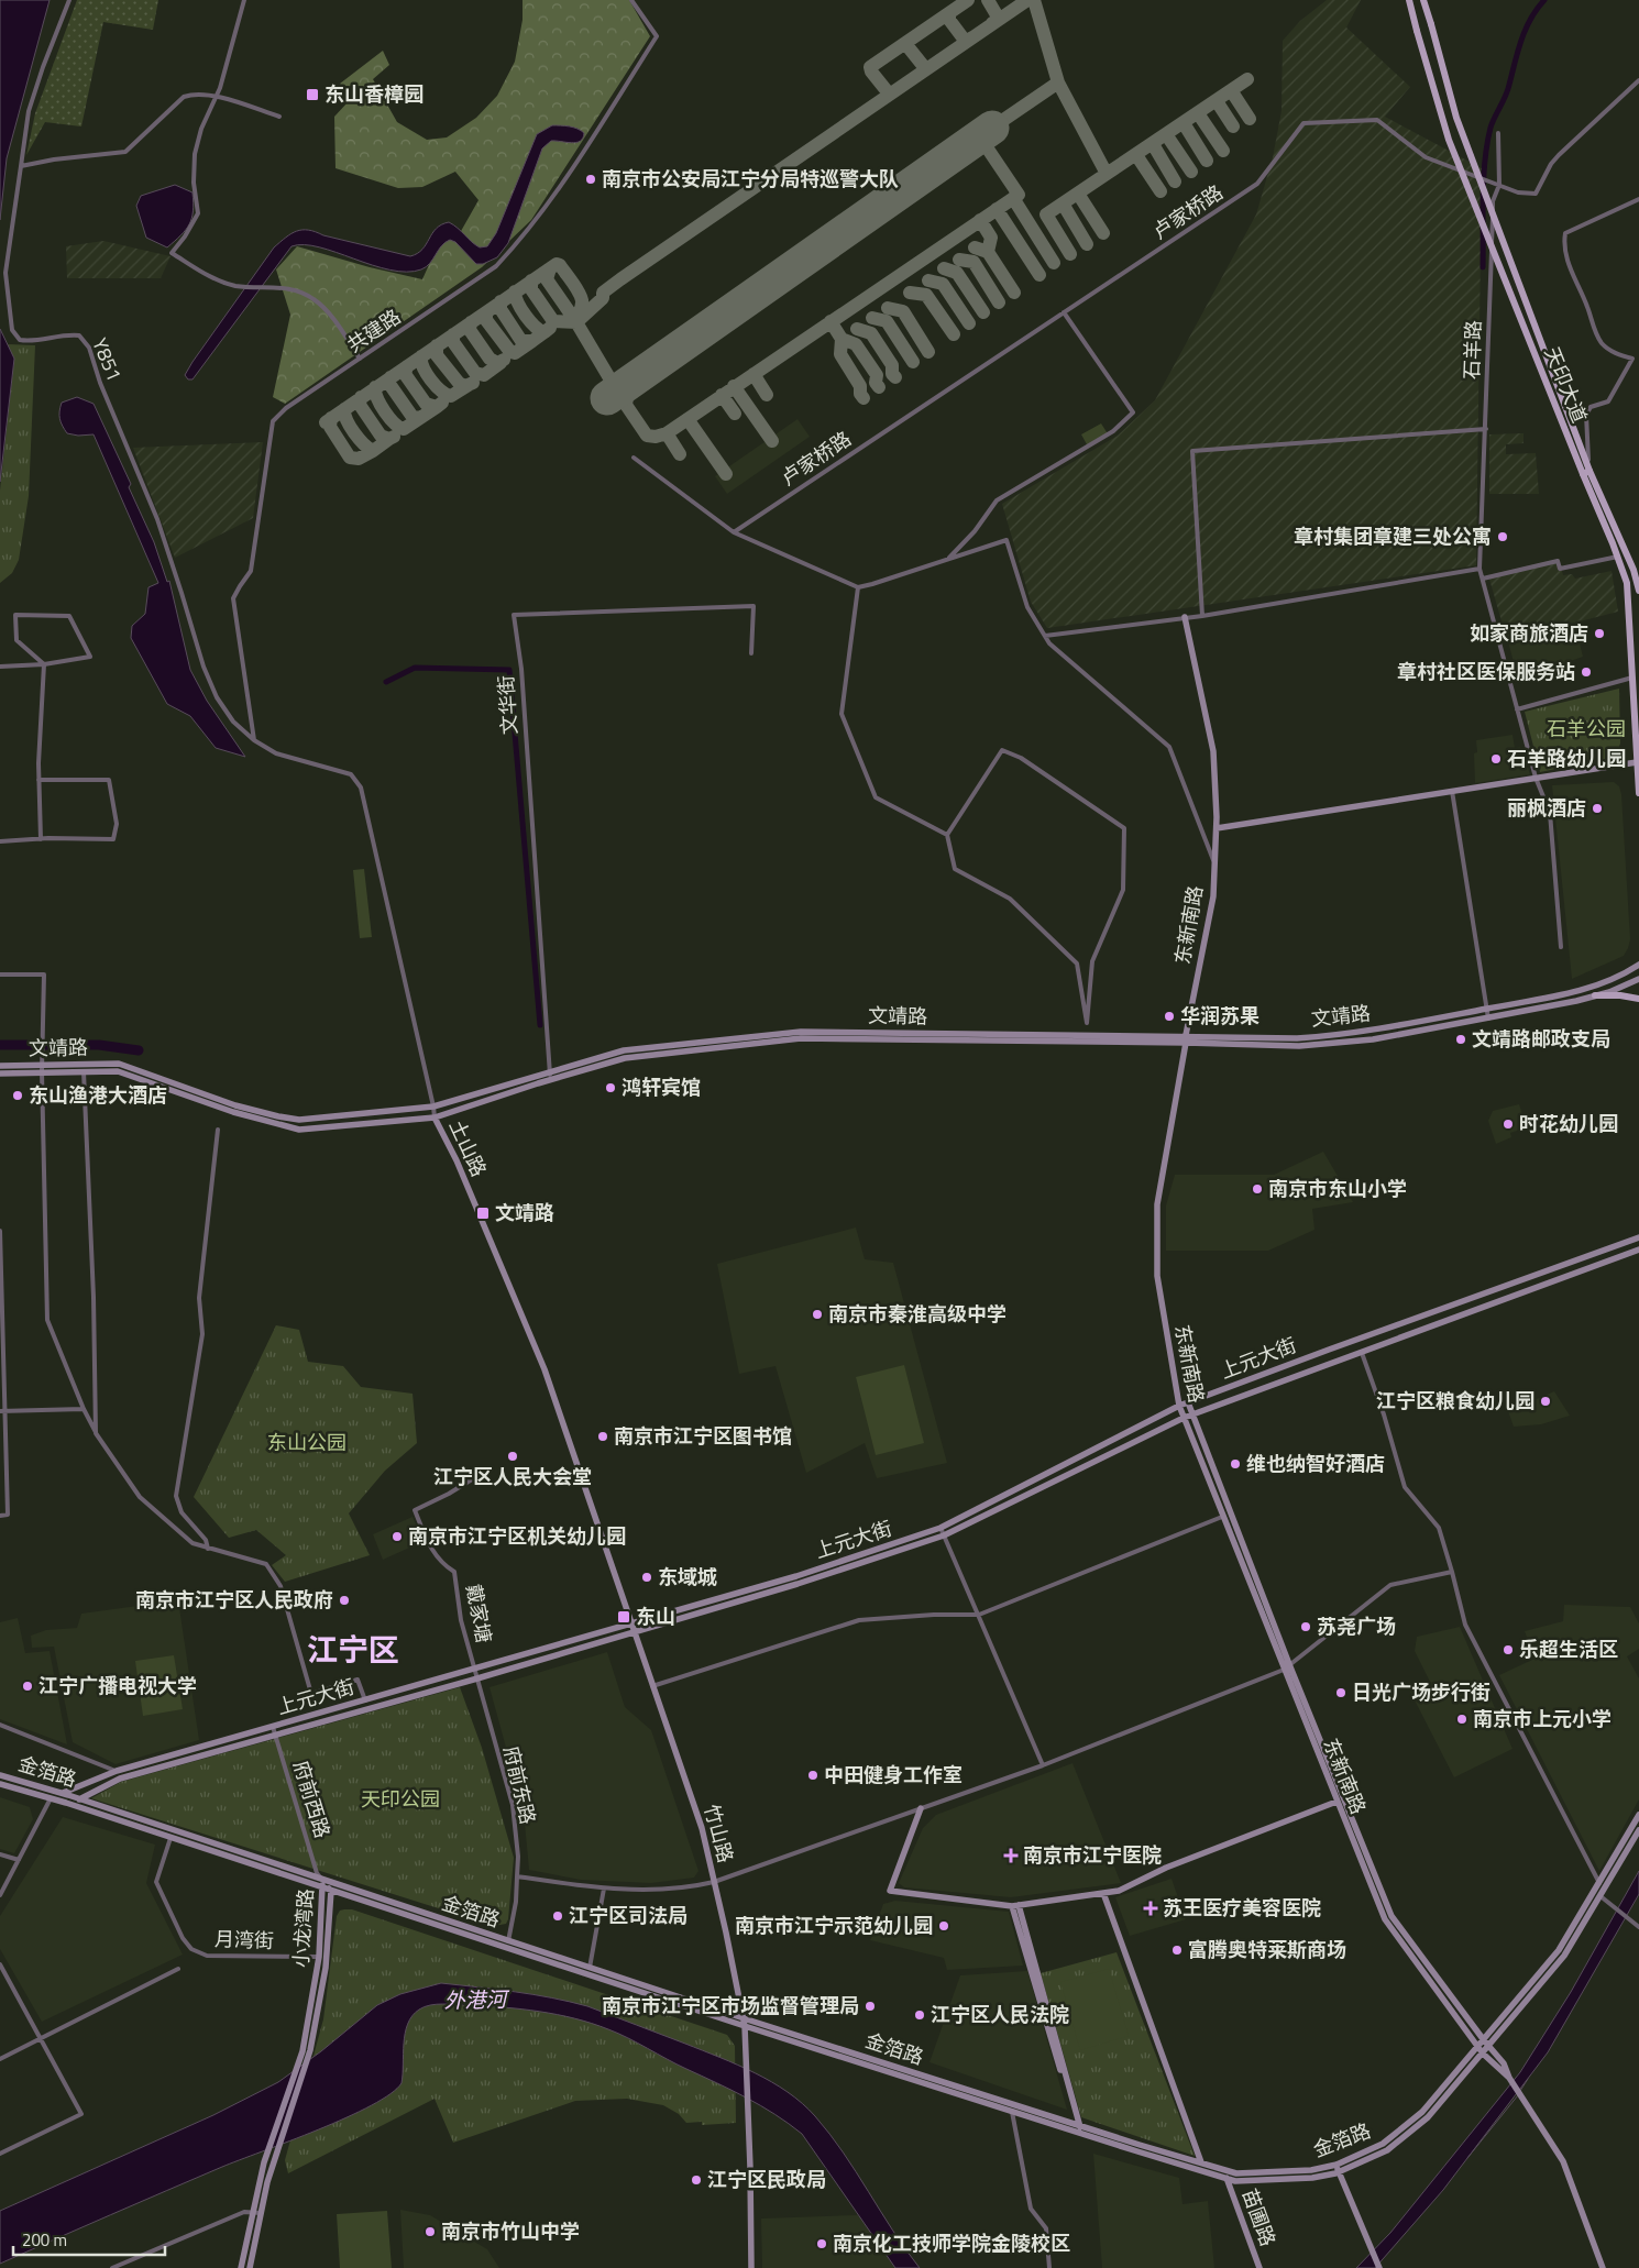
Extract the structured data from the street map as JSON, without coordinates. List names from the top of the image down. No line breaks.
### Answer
{"streets":{"main road":["天印大道","东新南路","文靖路","土山路","上元大街","金箔路","竹山路","小龙湾路","苗圃路"],"street":["卢家桥路","共建路","石羊路","Y851","文华街","戴家塘","府前东路","府前西路","月湾街"]},"crossings":[["卢家桥路","石羊路"],["共建路","Y851"],["共建路","土山路"],["Y851","土山路"],["文华街","文靖路"],["东新南路","文靖路"],["东新南路","上元大街"],["东新南路","金箔路"],["文靖路","土山路"],["土山路","上元大街"],["土山路","竹山路"],["上元大街","戴家塘"],["上元大街","金箔路"],["上元大街","府前东路"],["上元大街","府前西路"],["上元大街","竹山路"],["戴家塘","府前东路"],["金箔路","府前东路"],["金箔路","府前西路"],["金箔路","竹山路"],["金箔路","小龙湾路"],["金箔路","月湾街"],["金箔路","苗圃路"],["府前西路","小龙湾路"],["小龙湾路","月湾街"]],"districts":["江宁区"],"water":["外港河"],"parks":["石羊公园","东山公园","天印公园"],"places":{"transit":["东山香樟园","文靖路","东山"],"other":["南京市公安局江宁分局特巡警大队","章村集团章建三处公寓","如家商旅酒店","章村社区医保服务站","石羊路幼儿园","丽枫酒店","华润苏果","文靖路邮政支局","鸿轩宾馆","东山渔港大酒店","时花幼儿园","南京市东山小学","南京市秦淮高级中学","江宁区粮食幼儿园","南京市江宁区图书馆","江宁区人民大会堂","维也纳智好酒店","南京市江宁区机关幼儿园","东域城","南京市江宁区人民政府","苏尧广场","乐超生活区","江宁广播电视大学","日光广场步行街","南京市上元小学","中田健身工作室","江宁区司法局","南京市江宁示范幼儿园","富腾奥特莱斯商场","南京市江宁区市场监督管理局","江宁区人民法院","江宁区民政局","南京市竹山中学","南京化工技师学院金陵校区"],"health":["南京市江宁医院","苏王医疗美容医院"]},"scale_bar":"200 m"}
